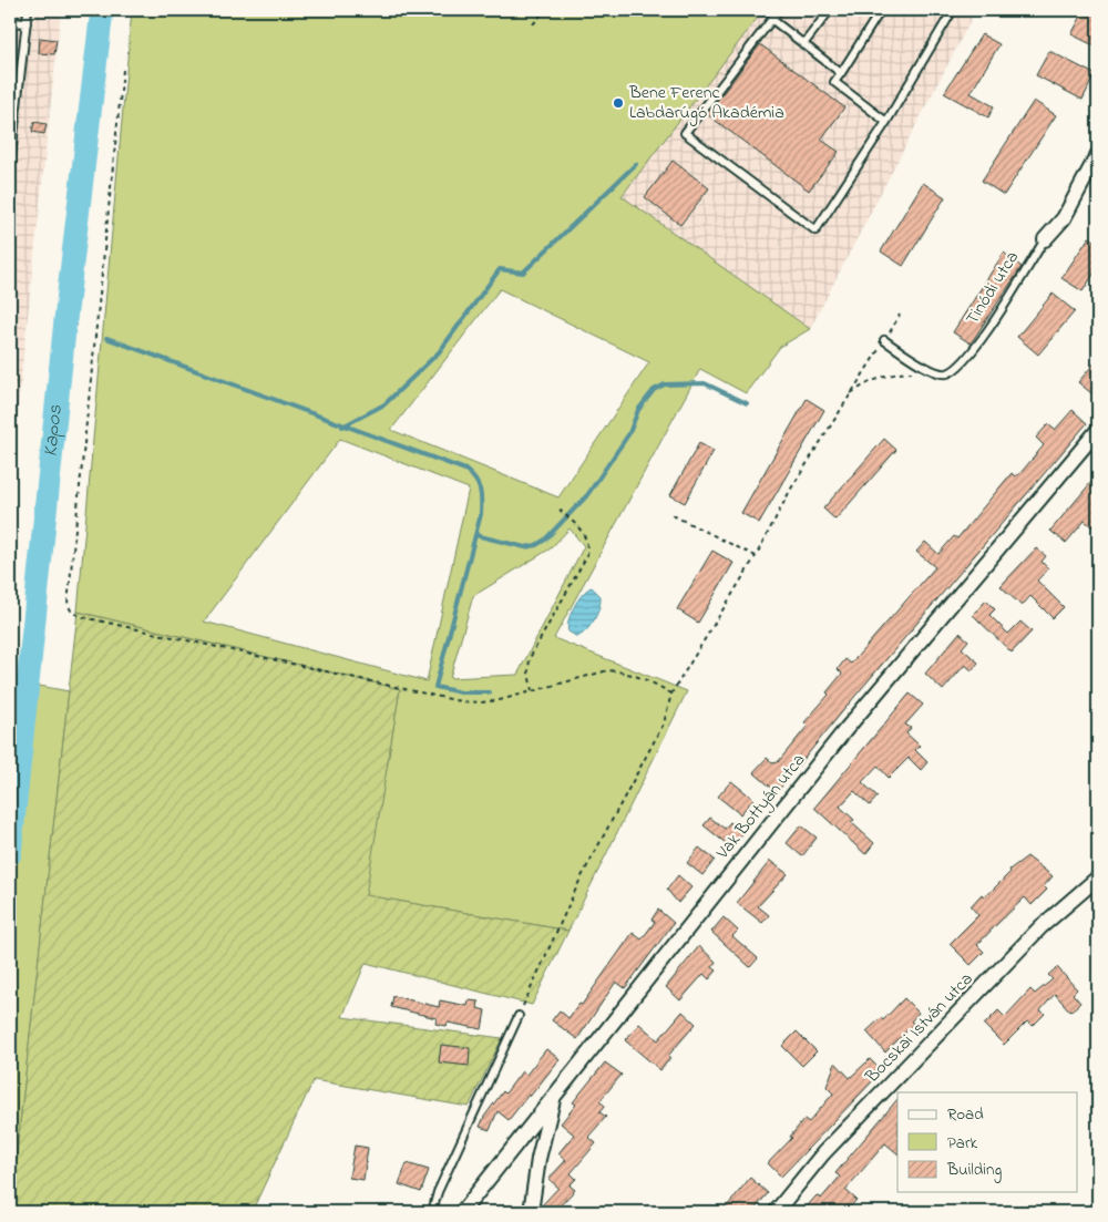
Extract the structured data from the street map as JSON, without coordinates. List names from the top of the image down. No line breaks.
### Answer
{"streets":{"street":["Tinódi utca","Vak Bottyán utca","Bocskai István utca"]},"water":["Kapos"],"places":["Bene Ferenc Labdarúgó Akadémia"],"legend":["Road","Park","Building"]}
